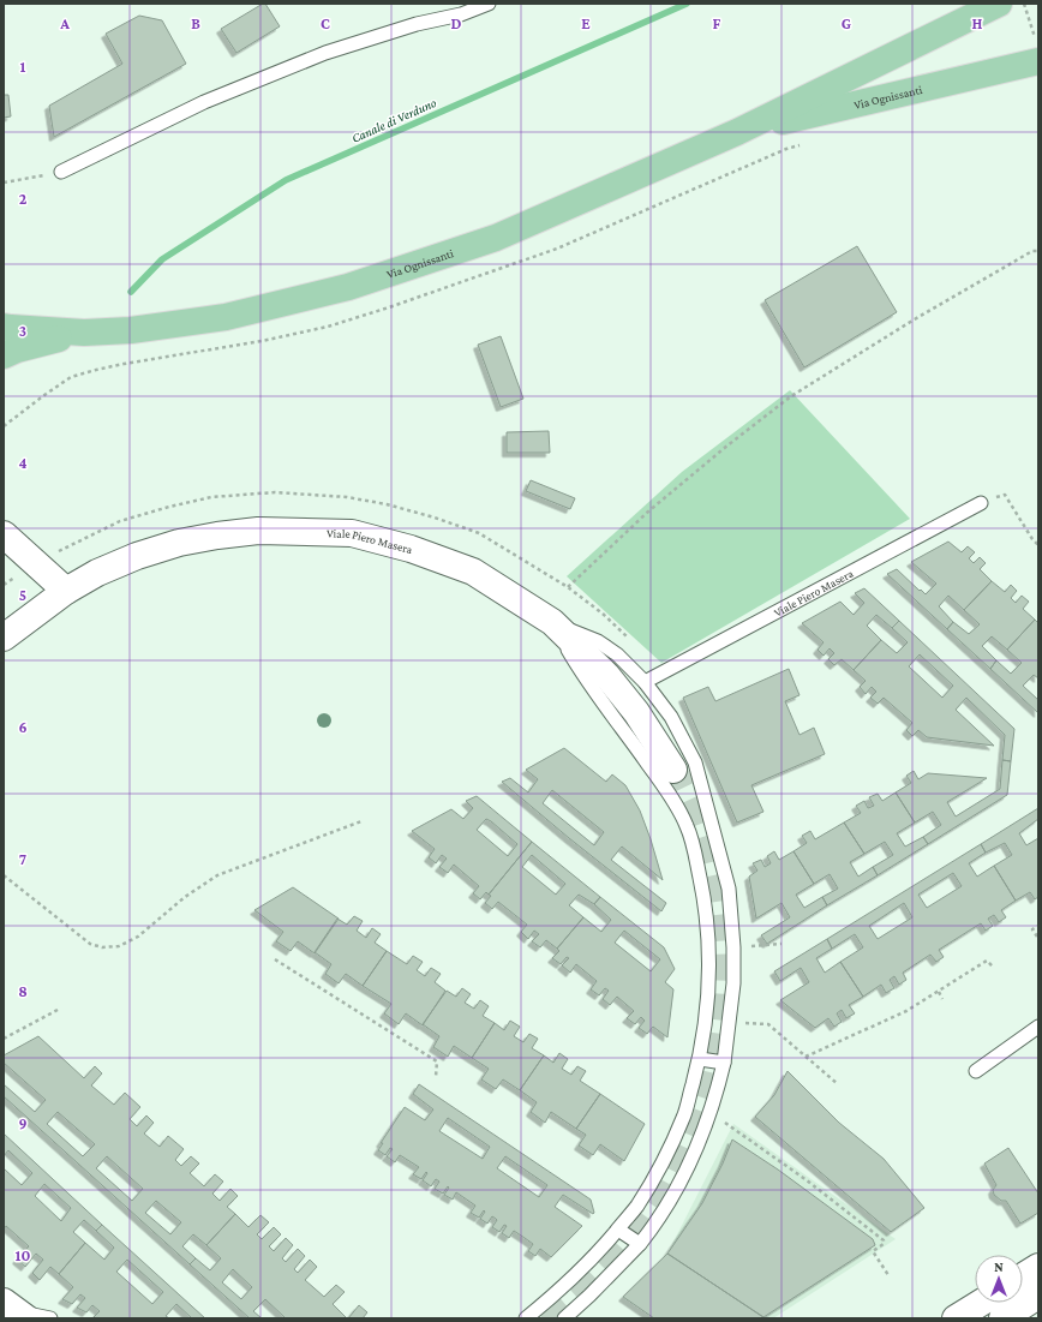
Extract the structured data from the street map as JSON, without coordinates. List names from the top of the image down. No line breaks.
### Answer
{"streets":{"main road":["Via Ognissanti"],"street":["Viale Piero Masera"]},"water":["Canale di Verduno"],"north":"top","grid":{"columns":["A","B","C","D","E","F","G","H"],"rows":["1","2","3","4","5","6","7","8","9","10"]}}
